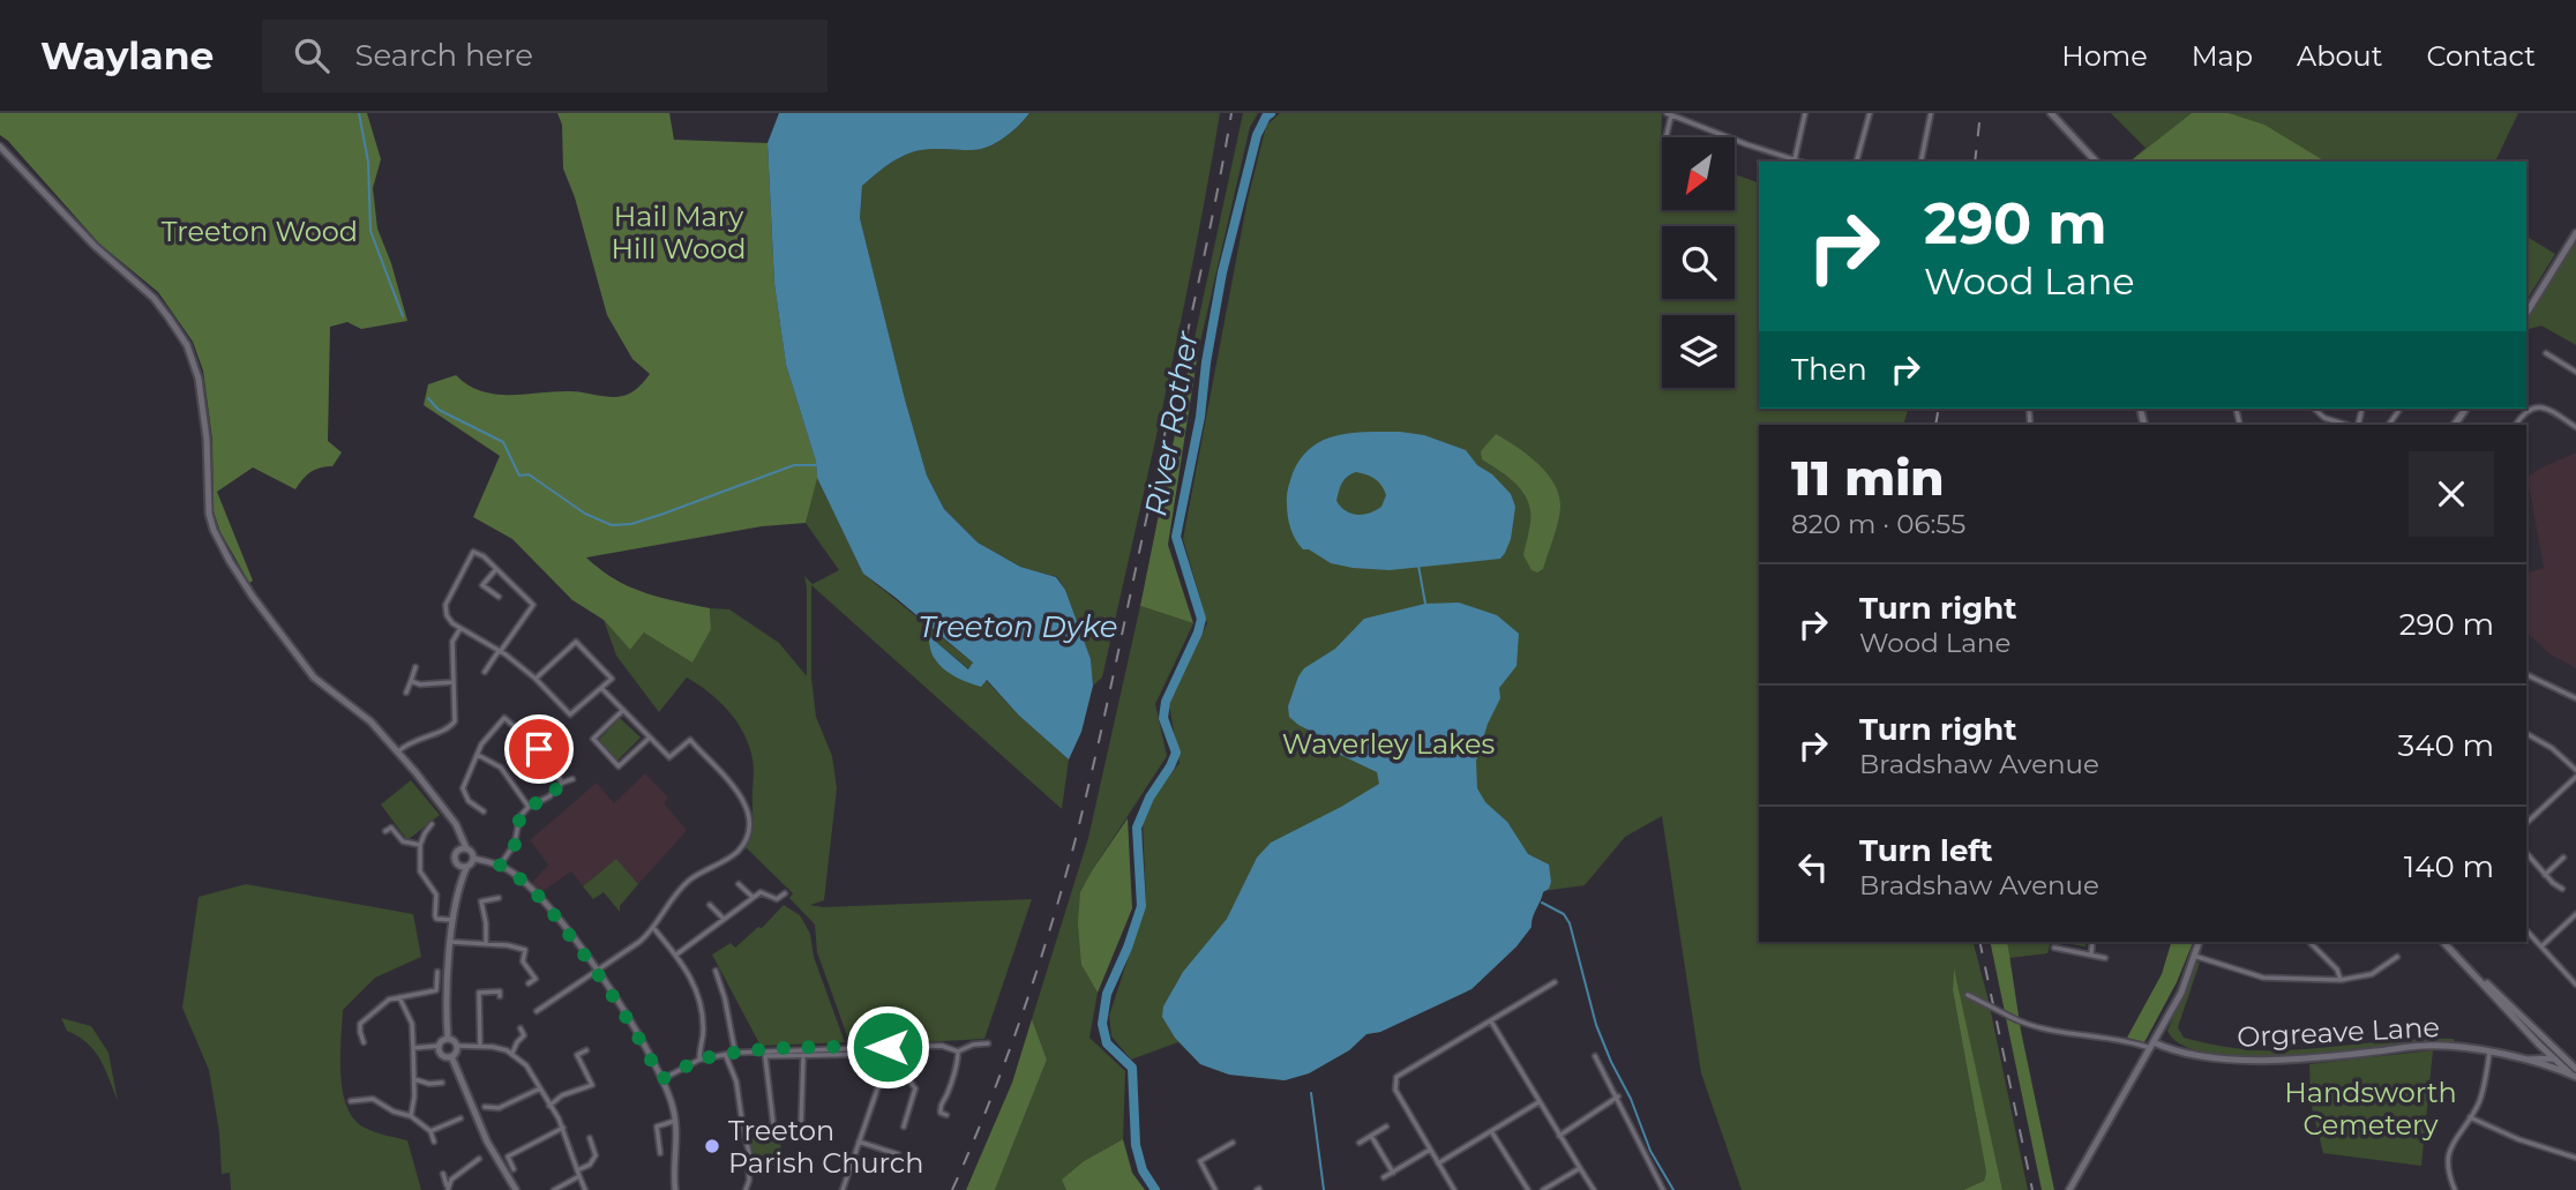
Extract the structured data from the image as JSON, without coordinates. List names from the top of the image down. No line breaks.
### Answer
{"streets":{"main road":["Orgreave Lane"]},"water":["River Rother","Treeton Dyke"],"parks":["Hail Mary Hill Wood","Treeton Wood","Waverley Lakes","Handsworth Cemetery"],"places":["Treeton Parish Church"],"north":"bottom left","page":{"header":"Waylane","search":"Search here","nav":["Home","Map","About","Contact"],"turn":["290 m","Wood Lane"],"then":"Then","heading":["11 min","820 m · 06:55"],"list":[{"name":"Turn right","note":"Wood Lane","value":"290 m"},{"name":"Turn right","note":"Bradshaw Avenue","value":"340 m"},{"name":"Turn left","note":"Bradshaw Avenue","value":"140 m"}]}}
